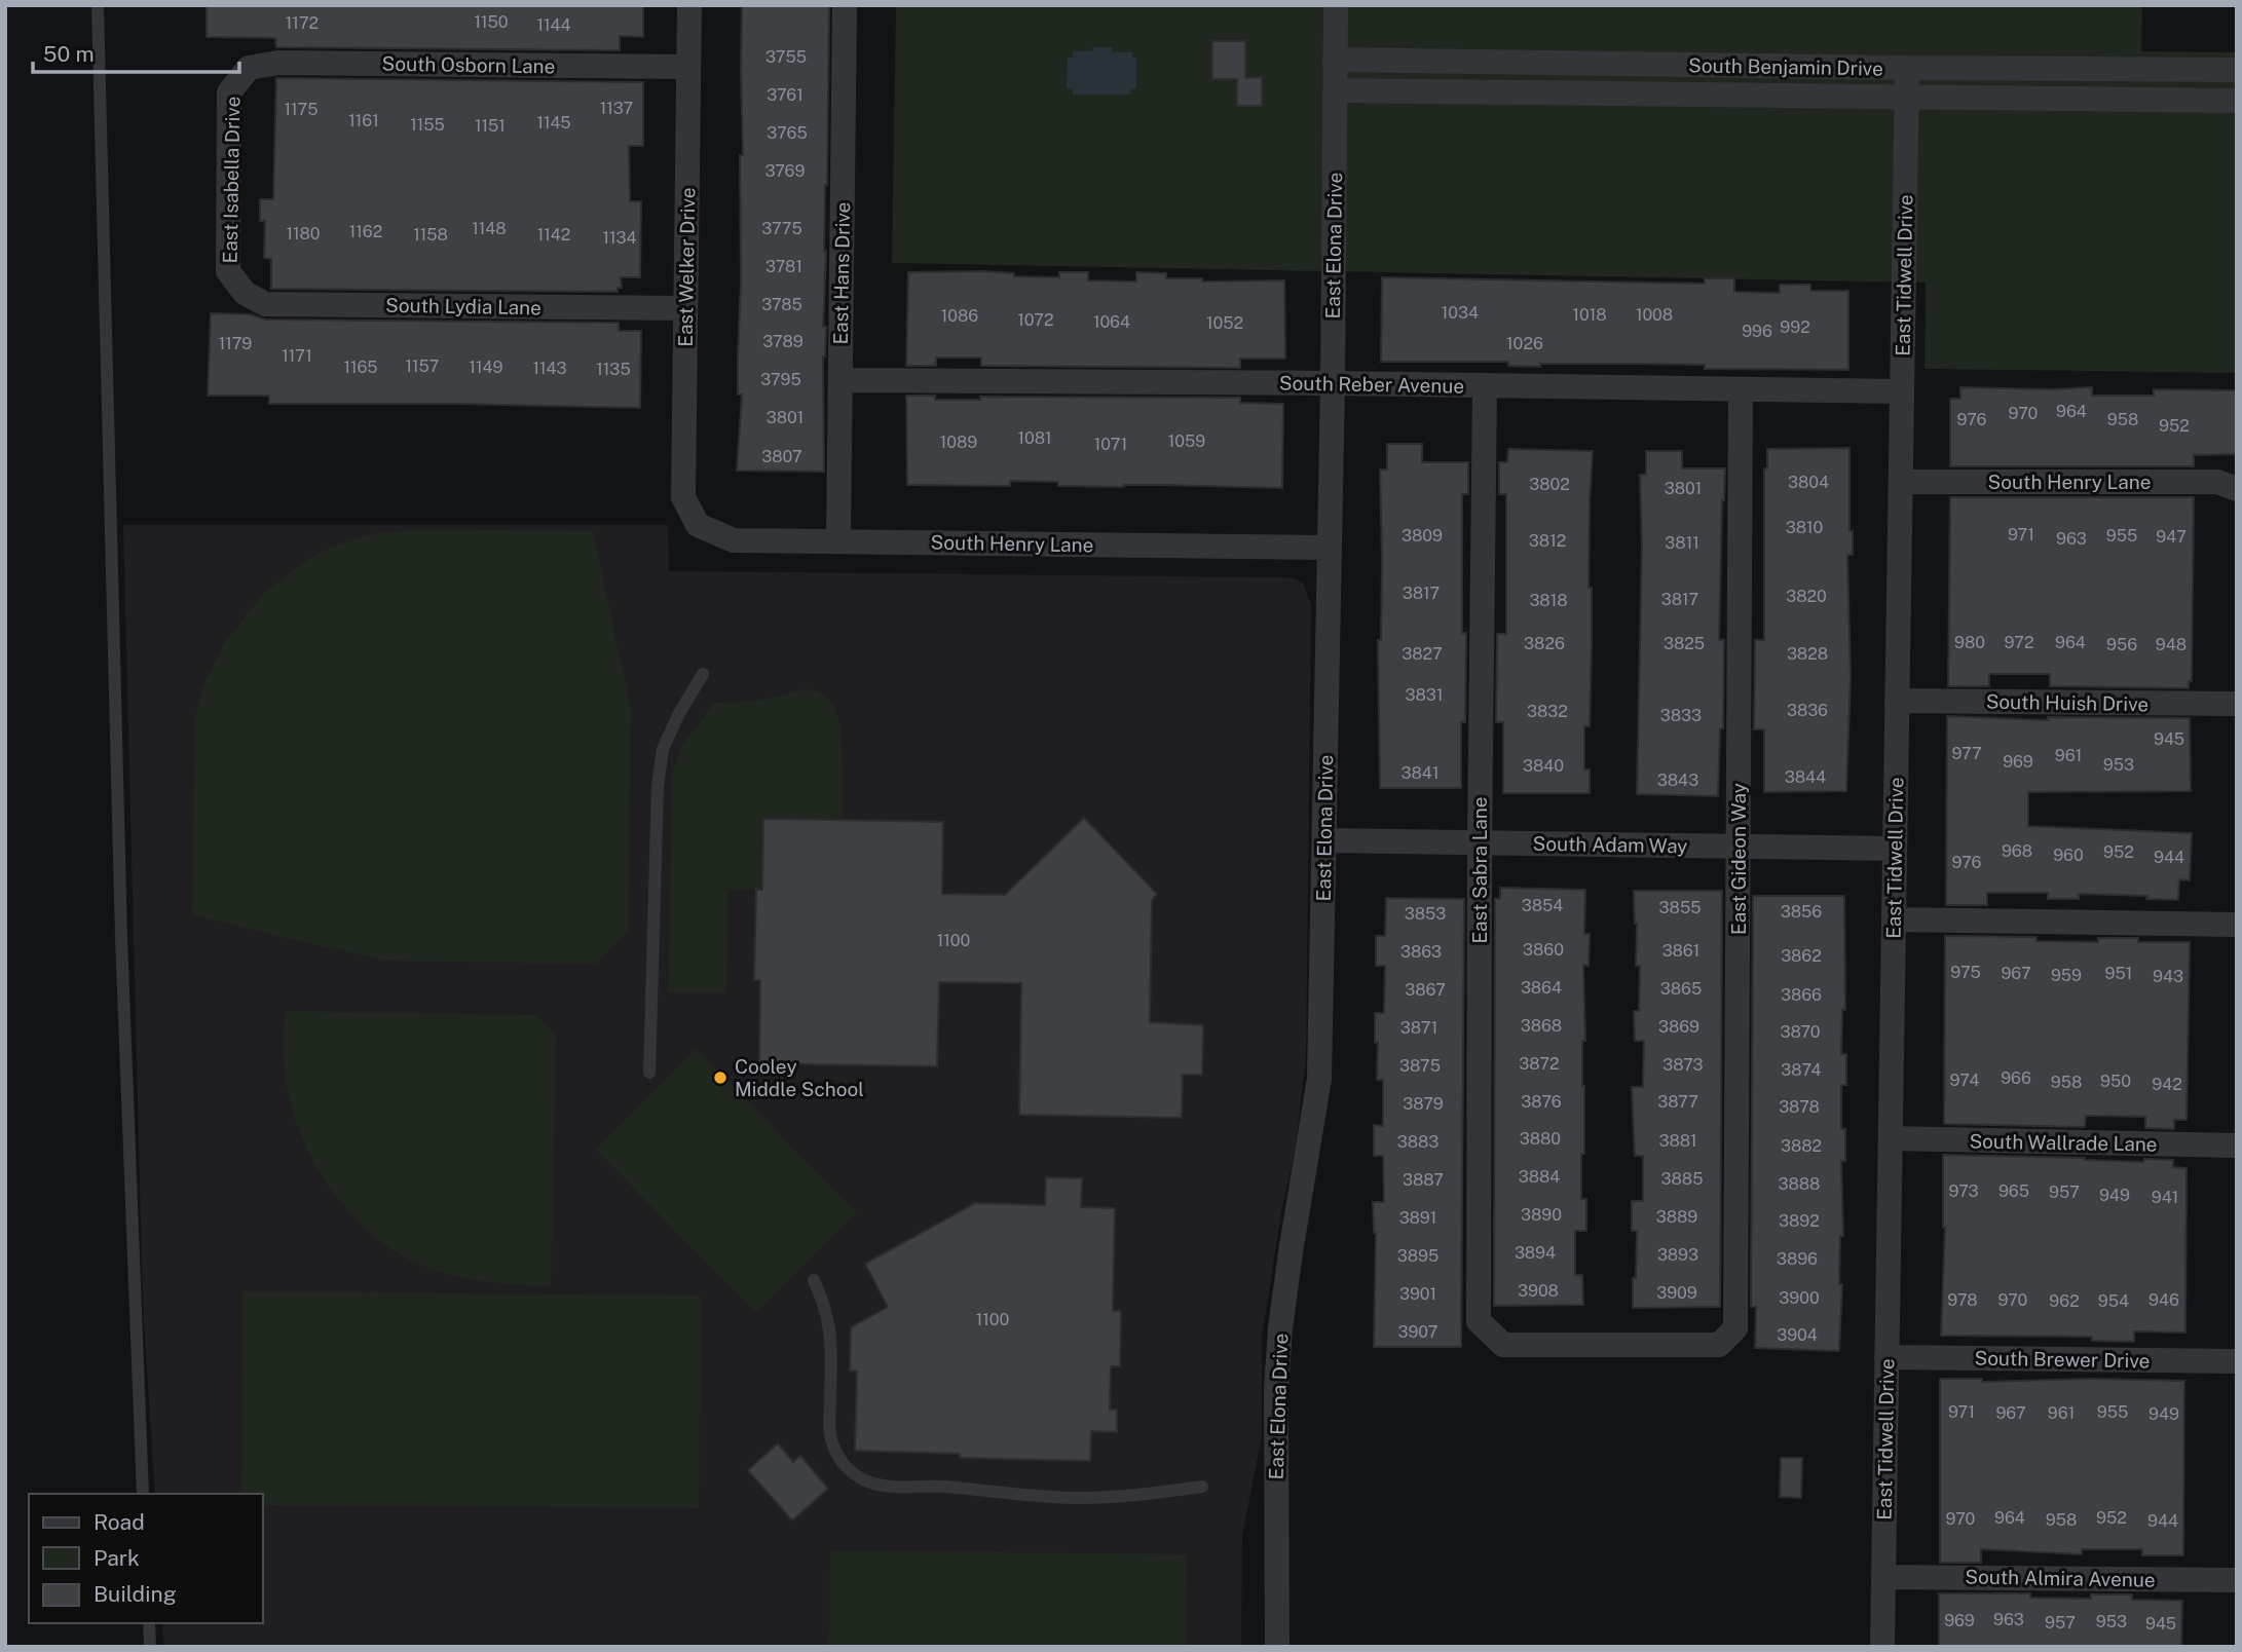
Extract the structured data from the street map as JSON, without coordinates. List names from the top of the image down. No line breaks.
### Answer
{"streets":{"street":["South Osborn Lane","South Benjamin Drive","East Isabella Drive","East Elona Drive","East Welker Drive","East Hans Drive","East Tidwell Drive","South Lydia Lane","South Reber Avenue","South Henry Lane","South Huish Drive","South Adam Way","East Gideon Way","East Sabra Lane","South Wallrade Lane","South Brewer Drive","South Almira Avenue"]},"crossings":[["South Osborn Lane","East Isabella Drive"],["South Osborn Lane","East Welker Drive"],["South Benjamin Drive","East Elona Drive"],["South Benjamin Drive","East Tidwell Drive"],["East Isabella Drive","South Lydia Lane"],["East Elona Drive","South Reber Avenue"],["East Elona Drive","South Henry Lane"],["East Elona Drive","South Adam Way"],["East Welker Drive","South Lydia Lane"],["East Welker Drive","South Henry Lane"],["East Hans Drive","South Reber Avenue"],["East Hans Drive","South Henry Lane"],["East Tidwell Drive","South Reber Avenue"],["East Tidwell Drive","South Henry Lane"],["East Tidwell Drive","South Huish Drive"],["East Tidwell Drive","South Adam Way"],["East Tidwell Drive","South Wallrade Lane"],["East Tidwell Drive","South Brewer Drive"],["East Tidwell Drive","South Almira Avenue"],["South Reber Avenue","East Gideon Way"],["South Reber Avenue","East Sabra Lane"],["South Adam Way","East Gideon Way"],["South Adam Way","East Sabra Lane"],["East Gideon Way","East Sabra Lane"]],"places":["Cooley Middle School"],"house_numbers":["1150","1172","1144","3755","3761","1137","1175","1161","1145","1155","1151","3765","3769","1148","3775","1162","1180","1158","1142","1134","3781","3785","1034","1018","1008","1086","1072","1064","1052","992","996","3789","1179","1026","1171","1157","1165","1149","1143","1135","3795","964","970","3801","976","958","952","1081","1059","1089","1071","3807","3804","3802","3801","3810","971","3809","955","947","963","3812","3811","3817","3820","3817","3818","980","972","964","3826","3825","956","948","3827","3828","3831","3836","3832","3833","945","977","961","969","953","3840","3841","3844","3843","968","952","960","944","976","3854","3855","3856","3853","1100","3860","3861","3863","3862","975","967","951","959","943","3864","3865","3867","3866","3868","3869","3871","3870","3872","3873","3875","3874","966","974","950","958","942","3876","3877","3879","3878","3880","3881","3883","3882","3884","3885","3887","3888","973","965","957","949","941","3890","3889","3891","3892","3894","3893","3895","3896","3908","3909","3901","3900","978","970","946","962","954","1100","3907","3904","971","955","967","961","949","964","952","970","958","944","963","969","953","957","945"],"legend":["Road","Park","Building"],"scale_bar":"50 m"}
